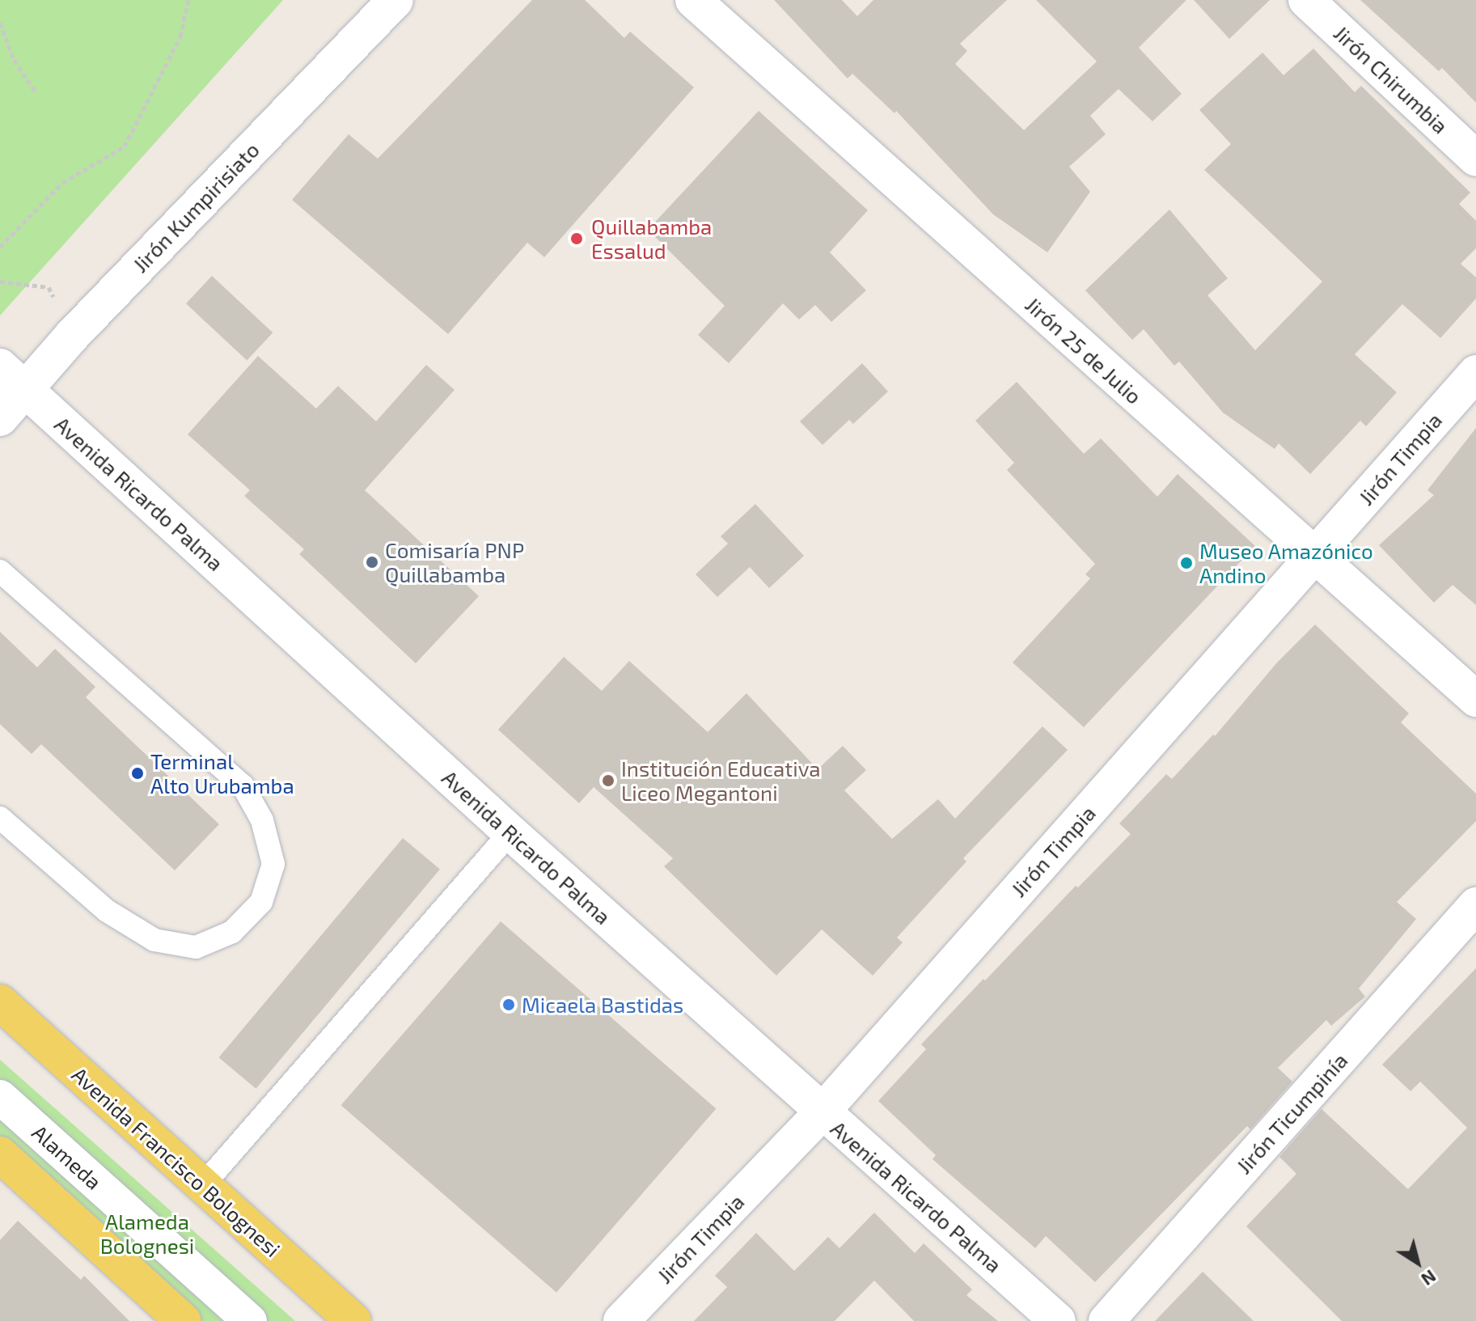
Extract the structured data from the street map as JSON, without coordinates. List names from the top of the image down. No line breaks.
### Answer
{"streets":{"main road":["Avenida Francisco Bolognesi"],"street":["Jirón Chirumbia","Jirón Kumpirisiato","Jirón 25 de Julio","Jirón Timpia","Avenida Ricardo Palma","Jirón Ticumpinía","Alameda"]},"crossings":[["Jirón Kumpirisiato","Avenida Ricardo Palma"],["Jirón 25 de Julio","Jirón Timpia"],["Jirón Timpia","Avenida Ricardo Palma"]],"parks":["Alameda Bolognesi"],"places":["Quillabamba Essalud","Comisaría PNP Quillabamba","Museo Amazónico Andino","Terminal Alto Urubamba","Institución Educativa Liceo Megantoni","Micaela Bastidas"],"north":"bottom right"}
